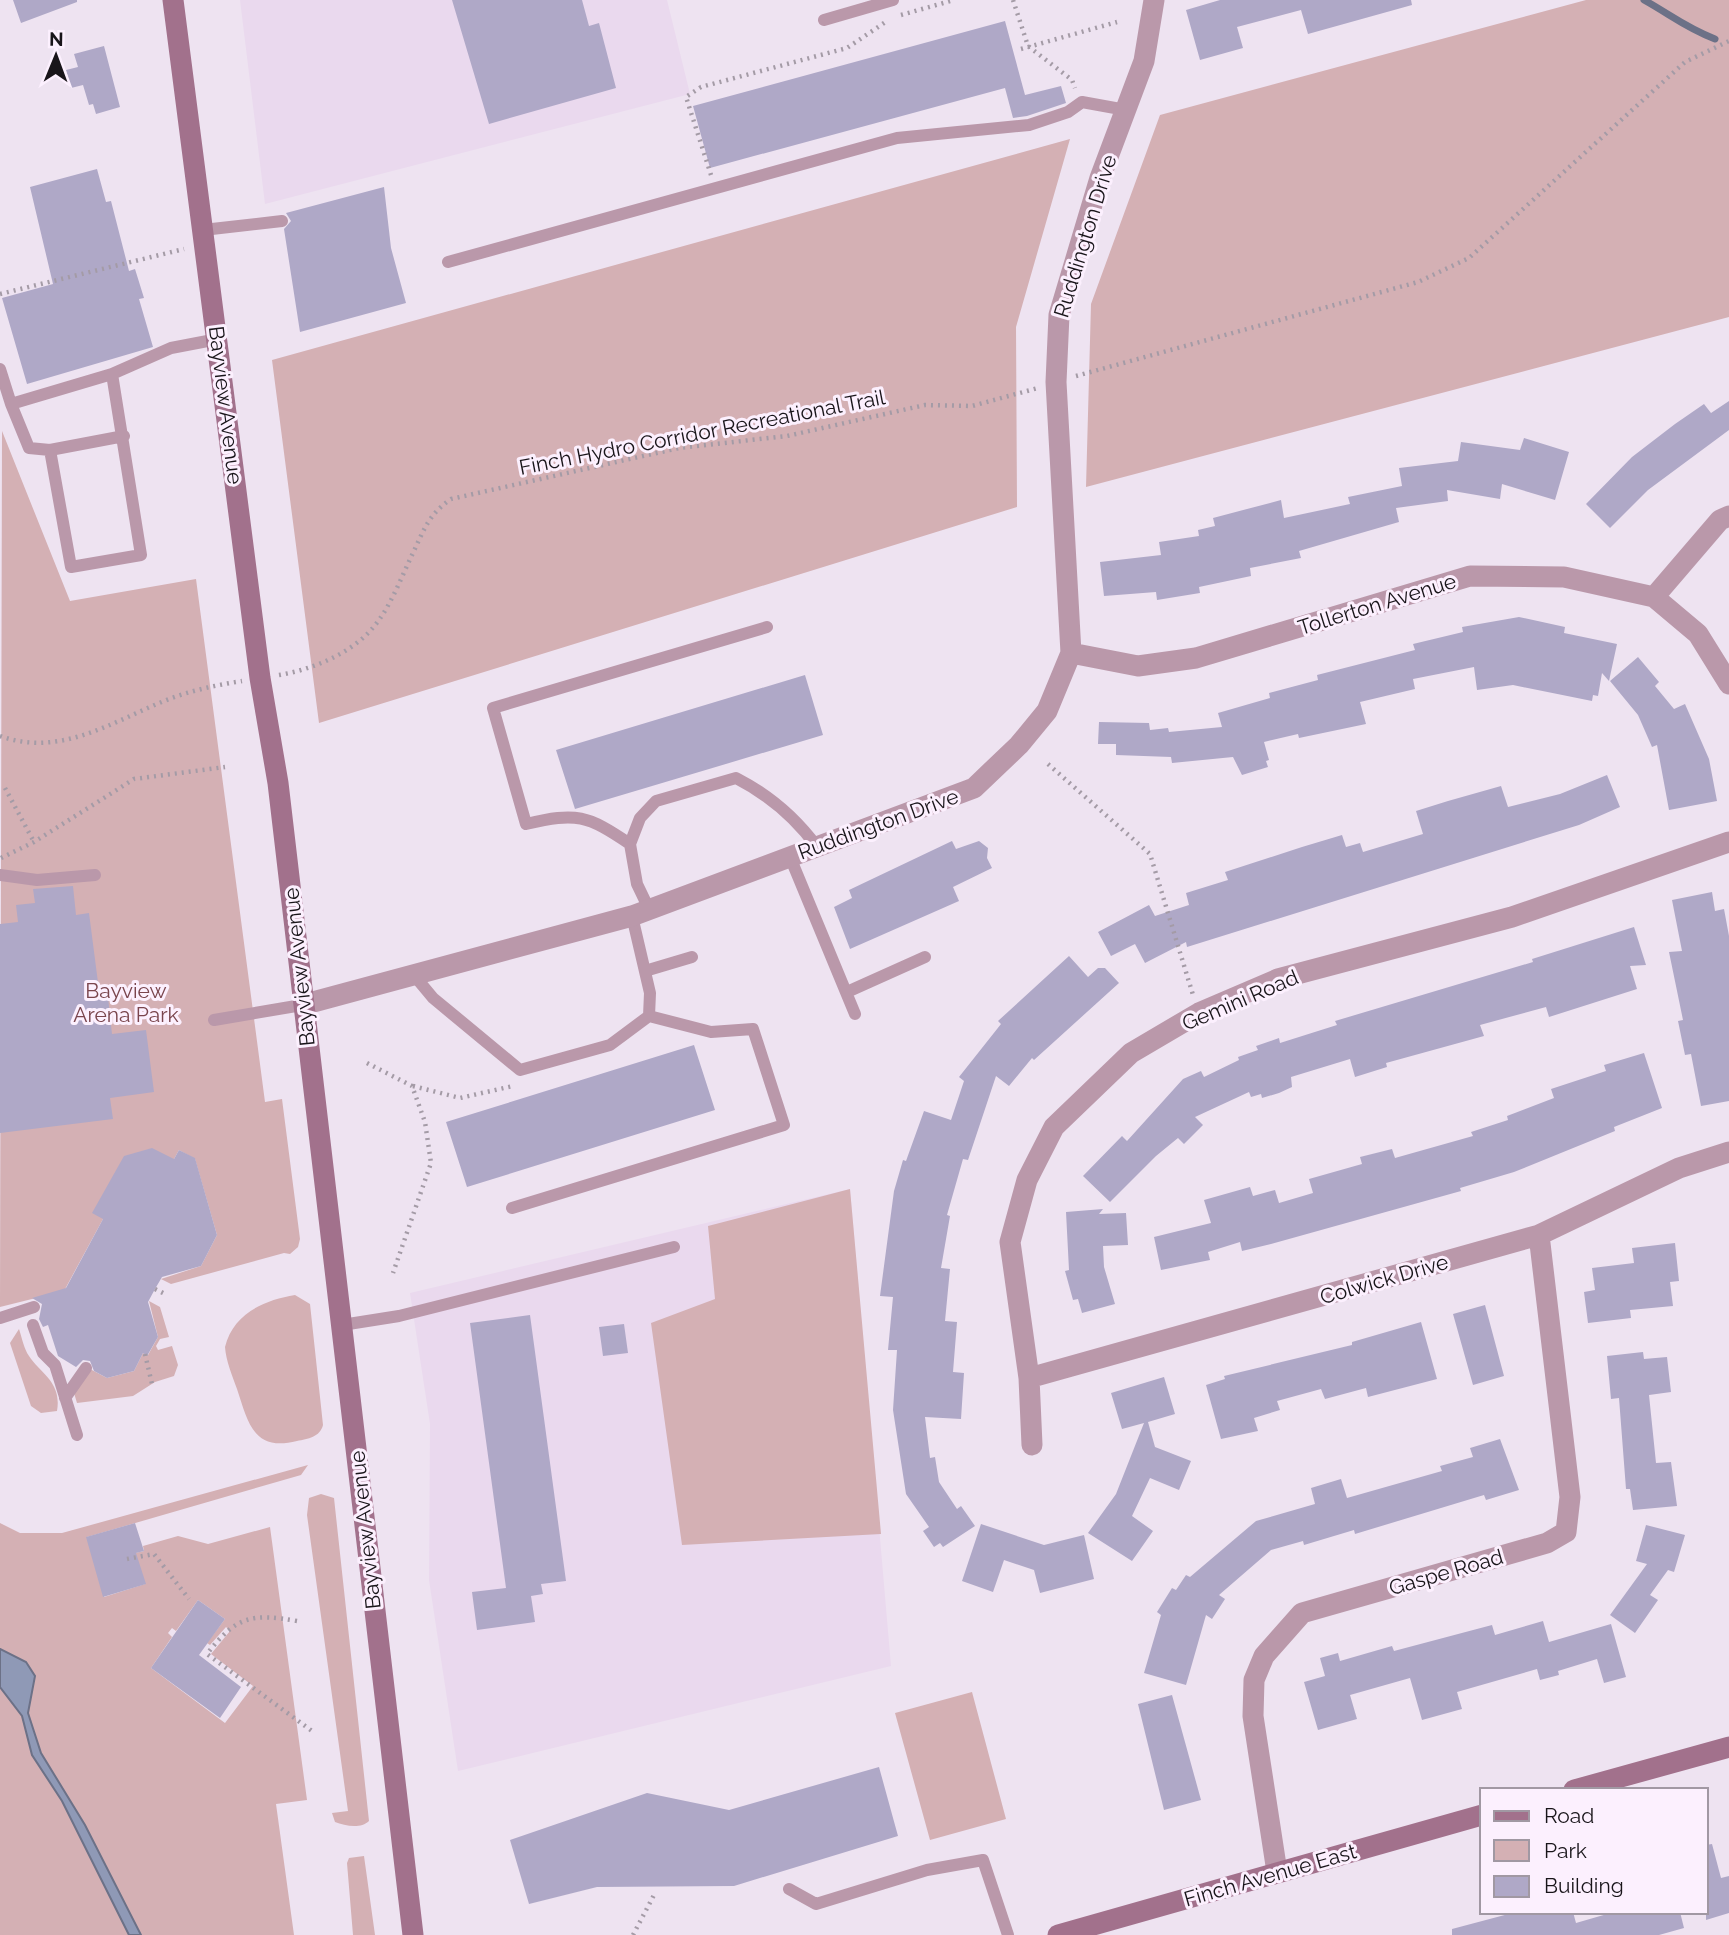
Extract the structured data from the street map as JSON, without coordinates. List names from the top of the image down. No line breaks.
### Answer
{"streets":{"main road":["Bayview Avenue","Finch Avenue East"],"street":["Ruddington Drive","Tollerton Avenue","Gemini Road","Colwick Drive","Gaspe Road"],"path":["Finch Hydro Corridor Recreational Trail"]},"crossings":[["Ruddington Drive","Bayview Avenue"],["Ruddington Drive","Tollerton Avenue"],["Gemini Road","Colwick Drive"],["Colwick Drive","Gaspe Road"],["Gaspe Road","Finch Avenue East"]],"parks":["Bayview Arena Park"],"legend":["Road","Park","Building"],"north":"top"}
